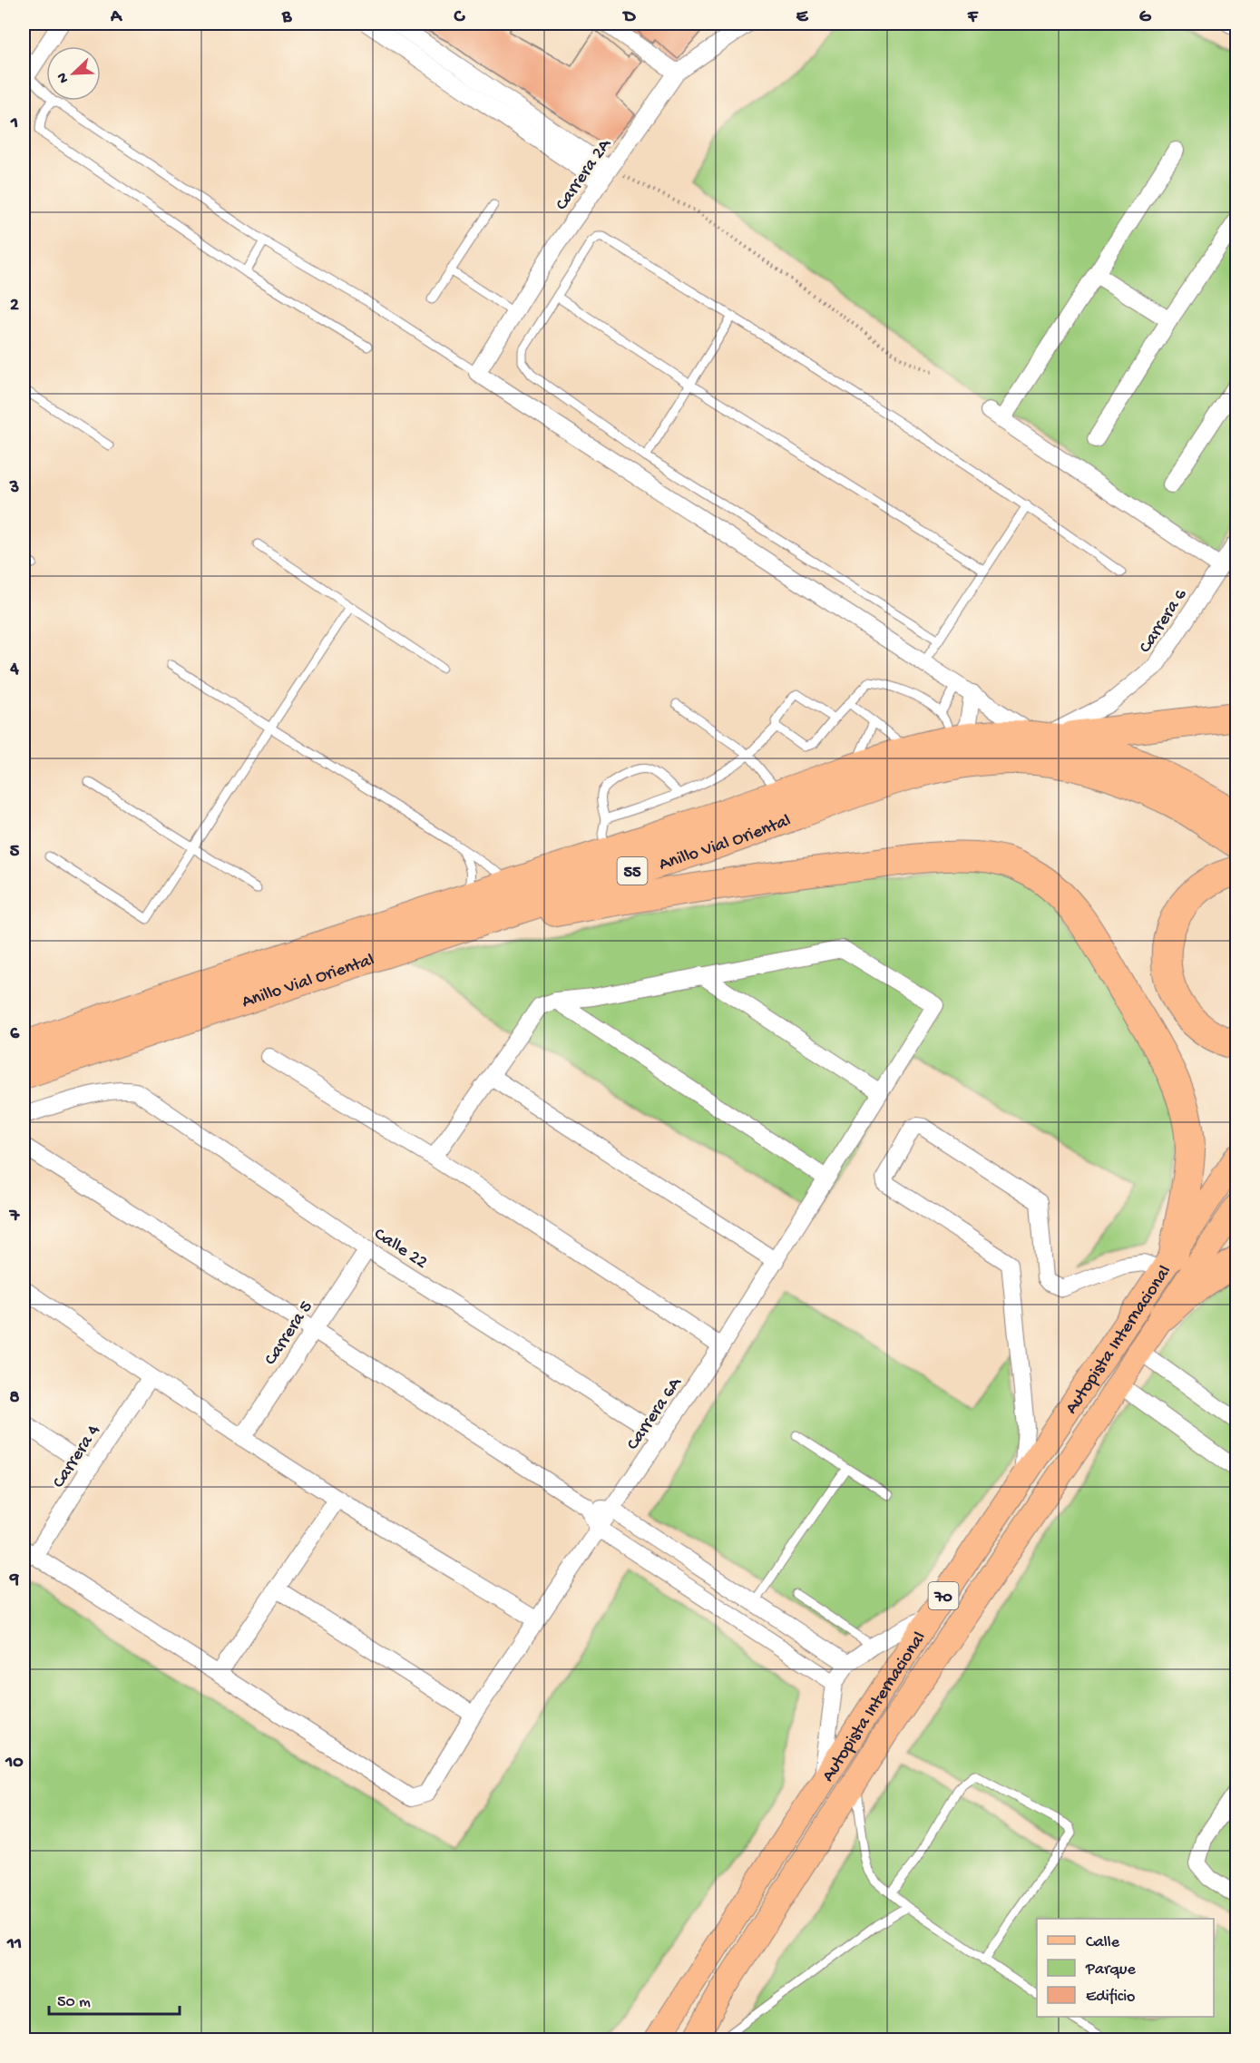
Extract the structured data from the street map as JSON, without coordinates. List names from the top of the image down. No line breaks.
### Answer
{"streets":{"highway":["Anillo Vial Oriental","55"],"main road":["Autopista Internacional","70"],"street":["Carrera 2A","Carrera 6","Calle 22","Carrera 5","Carrera 6A","Carrera 4"]},"crossings":[["Carrera 6","Anillo Vial Oriental"],["Calle 22","Carrera 5"],["Calle 22","Carrera 6A"]],"legend":["Calle","Parque","Edificio"],"scale_bar":"50 m","north":"bottom left","grid":{"columns":["A","B","C","D","E","F","G"],"rows":["1","2","3","4","5","6","7","8","9","10","11"]}}
